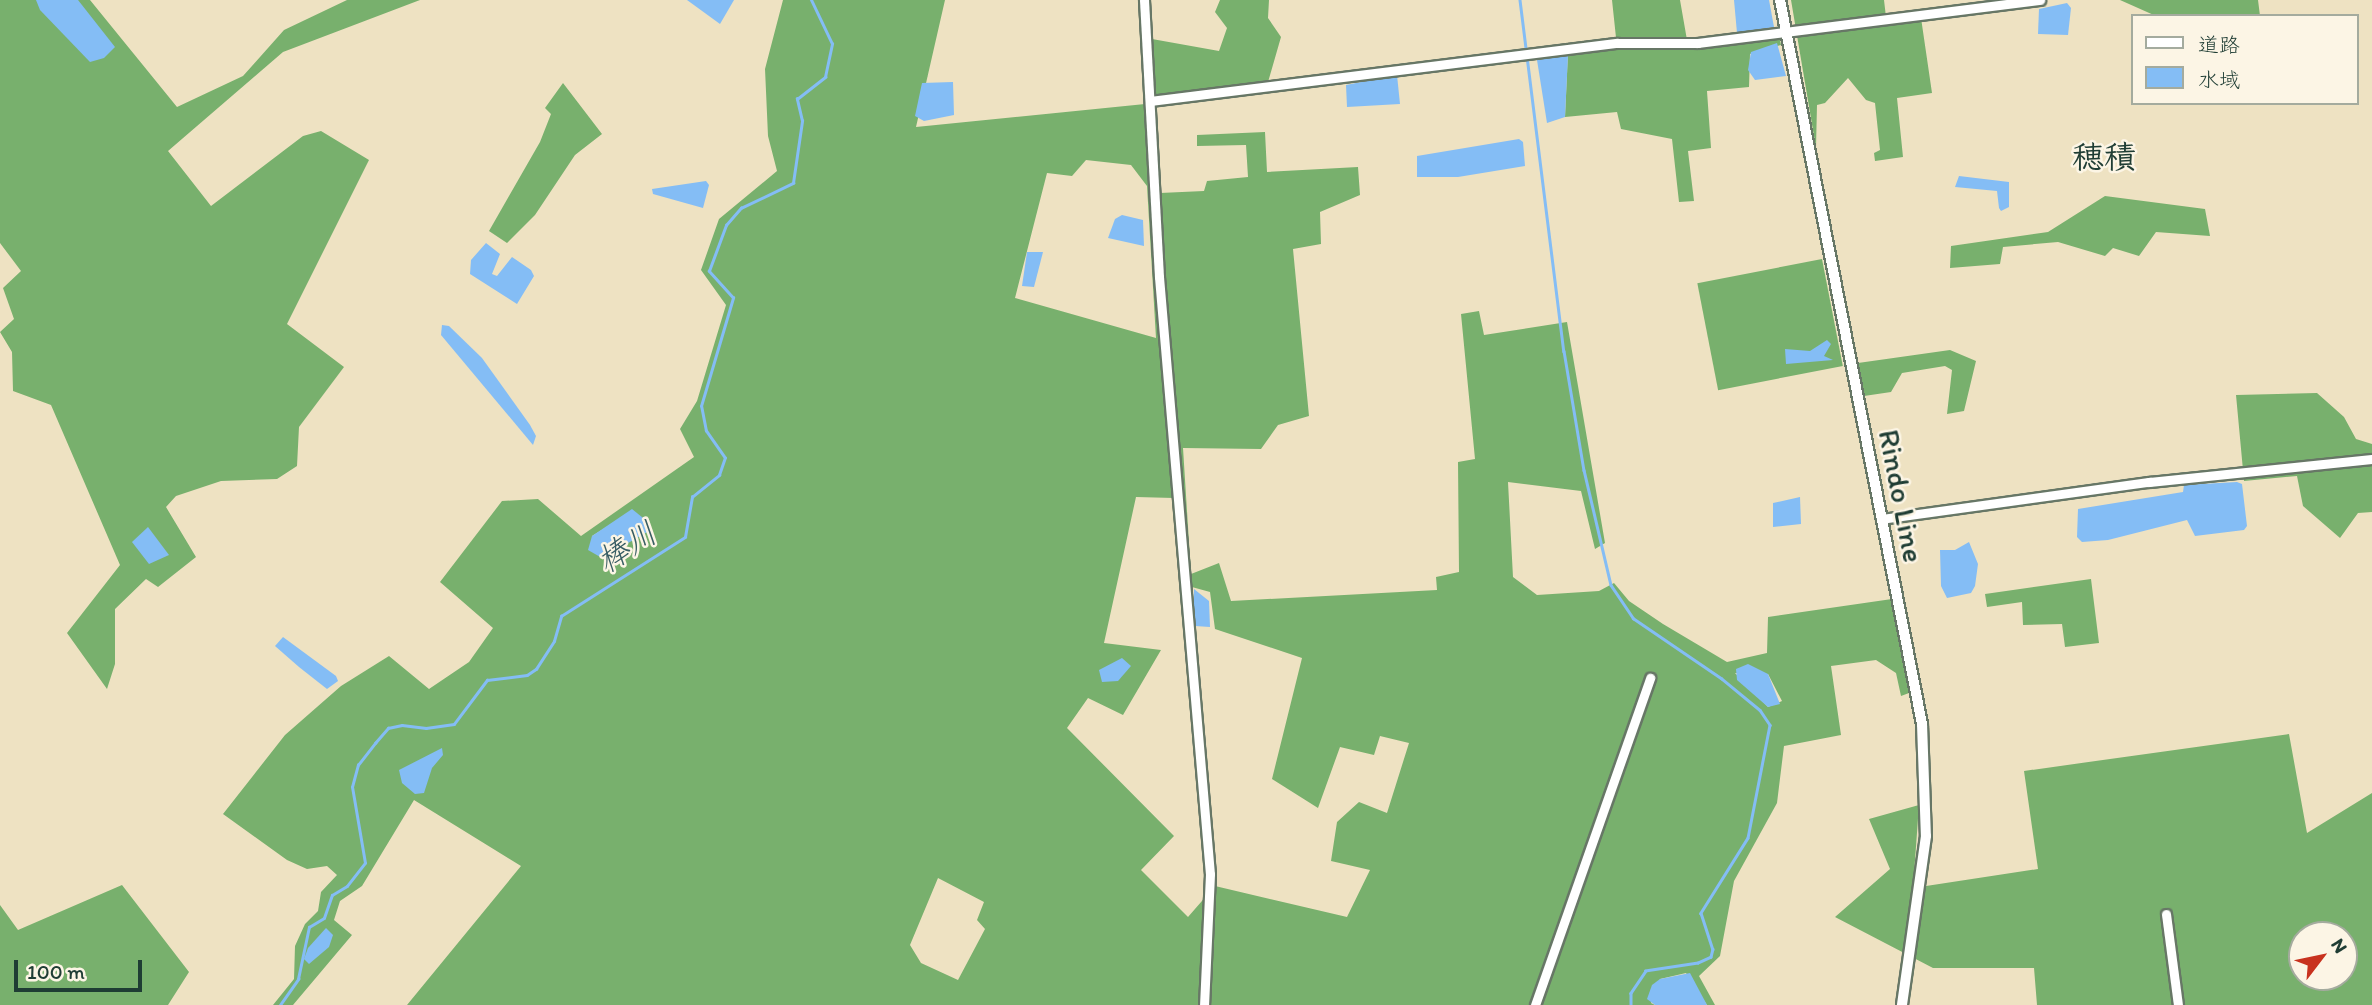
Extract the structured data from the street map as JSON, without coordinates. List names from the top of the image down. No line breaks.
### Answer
{"streets":{"street":["Rindo Line"]},"districts":["穂積"],"water":["棒川"],"legend":["道路","水域"],"scale_bar":"100 m","north":"top right"}
